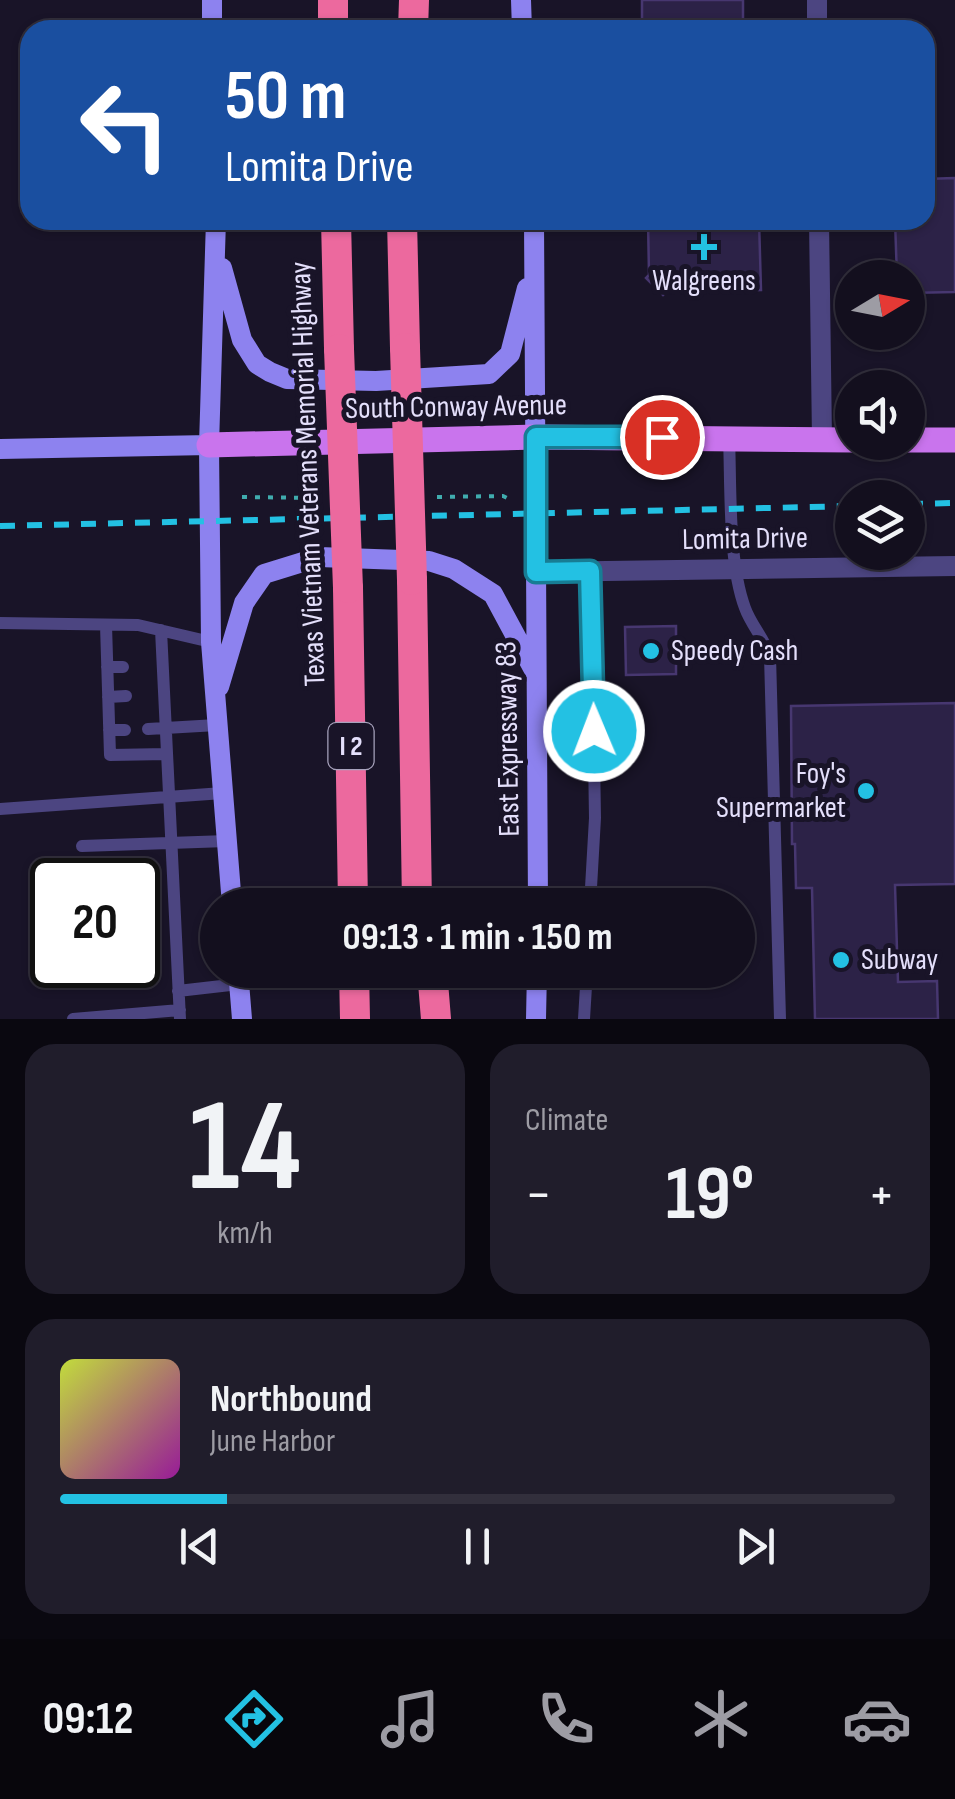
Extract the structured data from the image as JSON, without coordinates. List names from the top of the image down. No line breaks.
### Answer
{"streets":{"highway":["Texas Vietnam Veterans Memorial Highway","I 2"],"main road":["South Conway Avenue","East Expressway 83"],"street":["Lomita Drive"]},"crossings":[["South Conway Avenue","East Expressway 83"],["Lomita Drive","East Expressway 83"]],"places":{"health":["Walgreens"],"other":["Speedy Cash","Foy's Supermarket","Subway"]},"north":"right","page":{"turn":["50 m","Lomita Drive"],"limit":"20","trip":"09:13 · 1 min · 150 m","tile":[["14","km/h"],"Climate"],"heat":["−","19°","+"],"song":["Northbound","June Harbor"],"tabs":"09:12"}}
